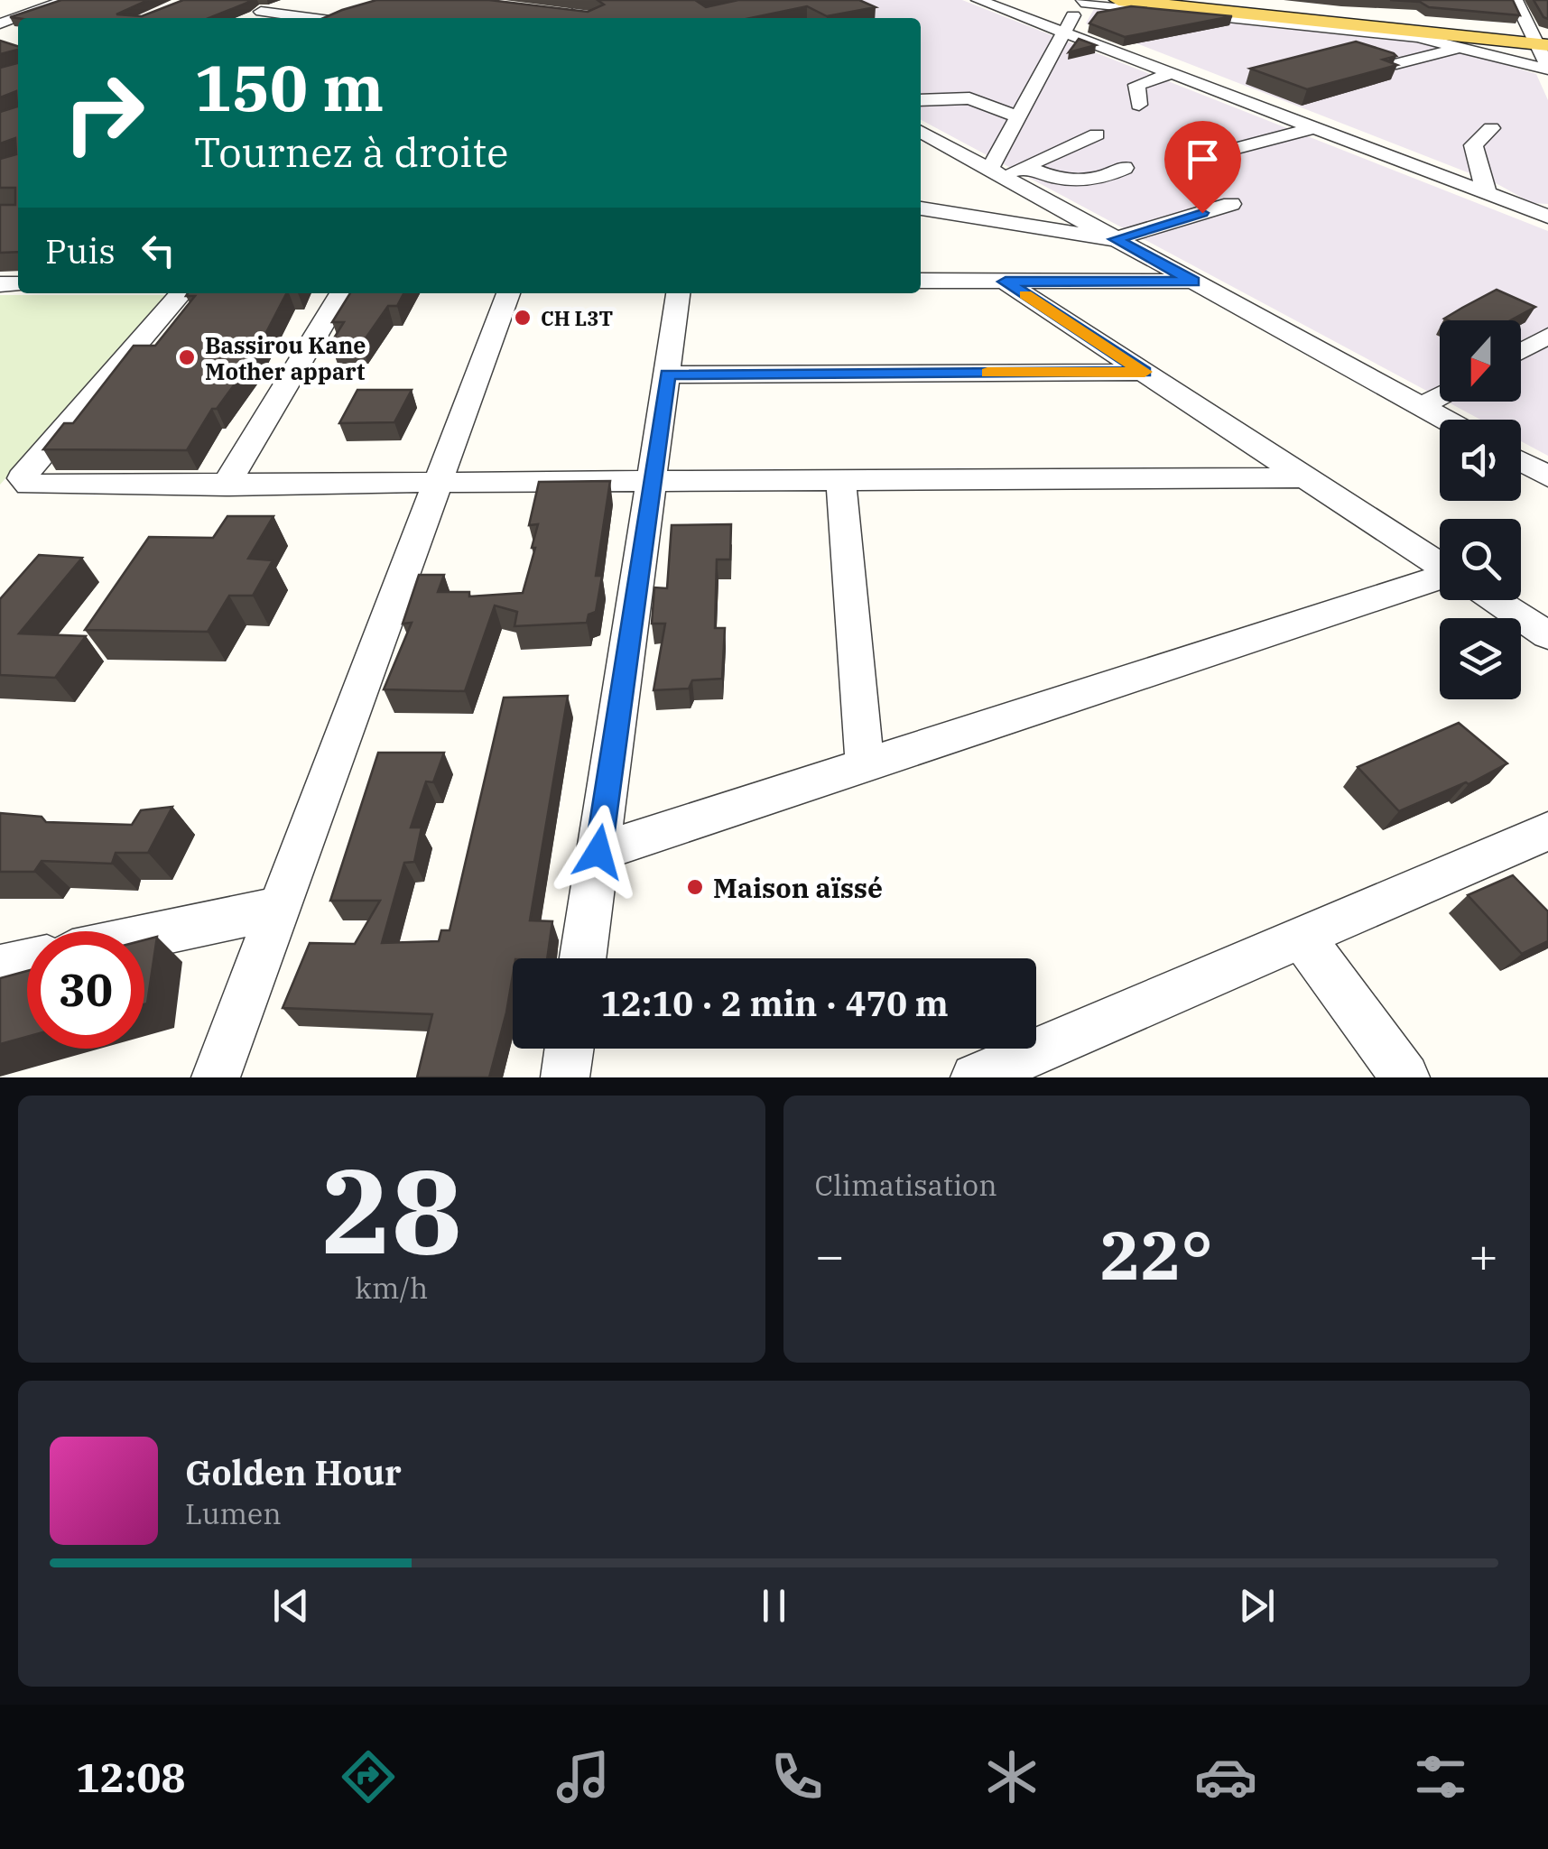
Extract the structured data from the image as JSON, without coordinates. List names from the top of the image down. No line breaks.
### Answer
{"places":["CH L3T","Bassirou Kane Mother appart","Maison aïssé"],"north":"bottom","page":{"turn":["150 m","Tournez à droite"],"then":"Puis","limit":"30","trip":"12:10 · 2 min · 470 m","tile":[["28","km/h"],"Climatisation"],"heat":["−","22°","+"],"song":["Golden Hour","Lumen"],"tabs":"12:08"}}
